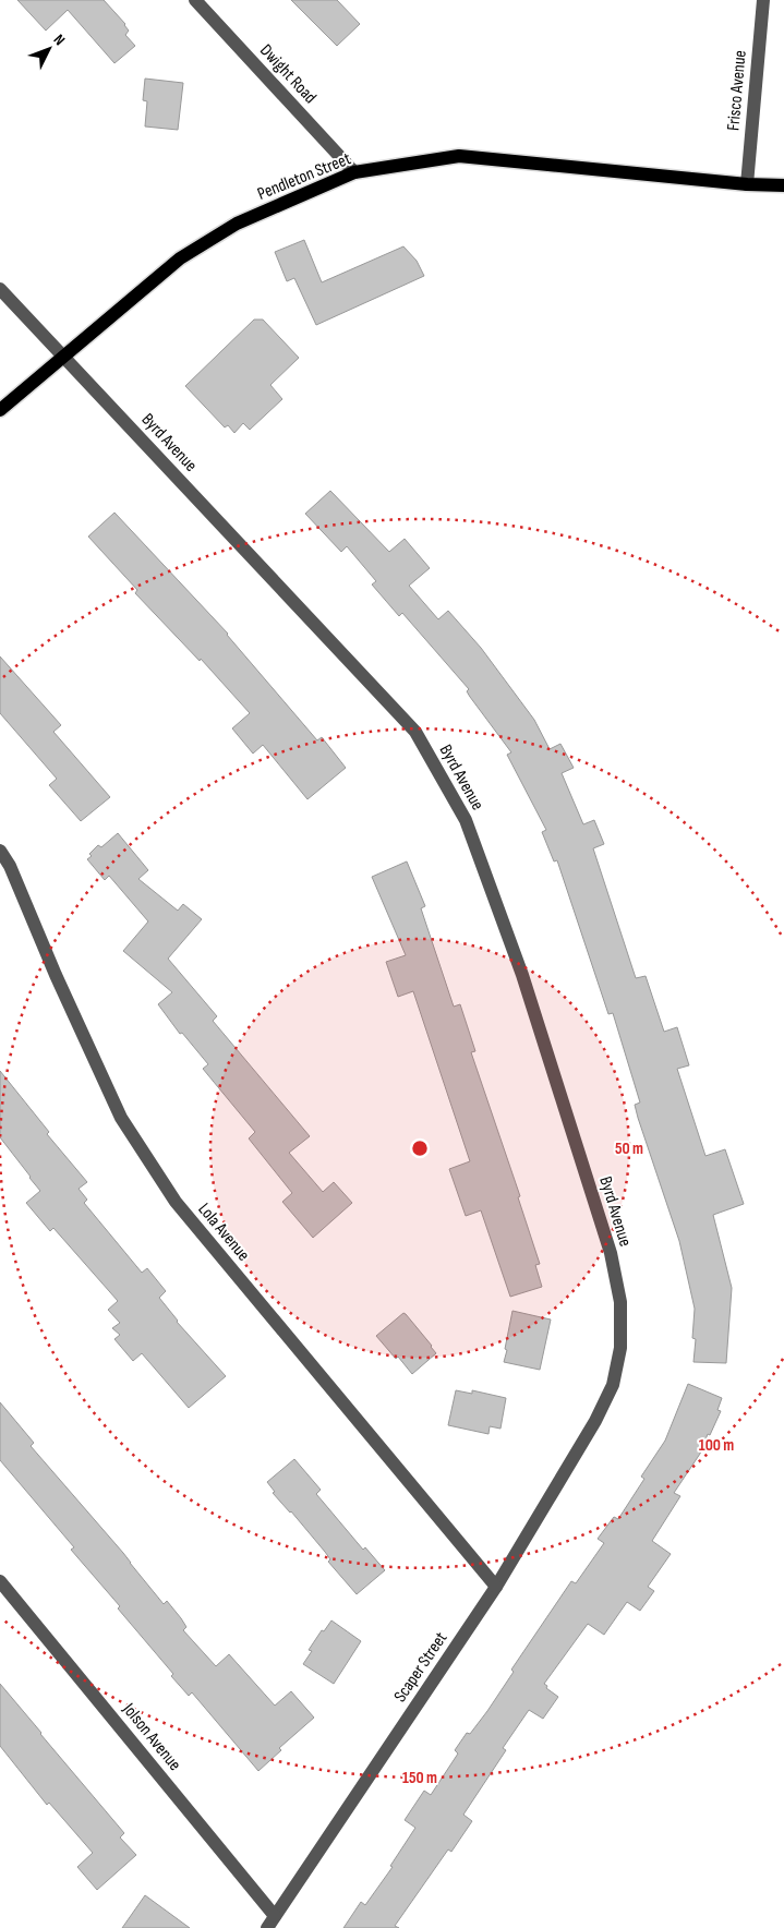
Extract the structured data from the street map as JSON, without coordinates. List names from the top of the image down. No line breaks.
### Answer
{"streets":{"main road":["Pendleton Street"],"street":["Dwight Road","Frisco Avenue","Byrd Avenue","Lola Avenue","Scaper Street","Jolson Avenue"]},"crossings":[["Dwight Road","Pendleton Street"],["Frisco Avenue","Pendleton Street"],["Pendleton Street","Byrd Avenue"],["Byrd Avenue","Scaper Street"],["Lola Avenue","Scaper Street"],["Scaper Street","Jolson Avenue"]],"north":"top right","rings":["50 m","100 m","150 m"]}
